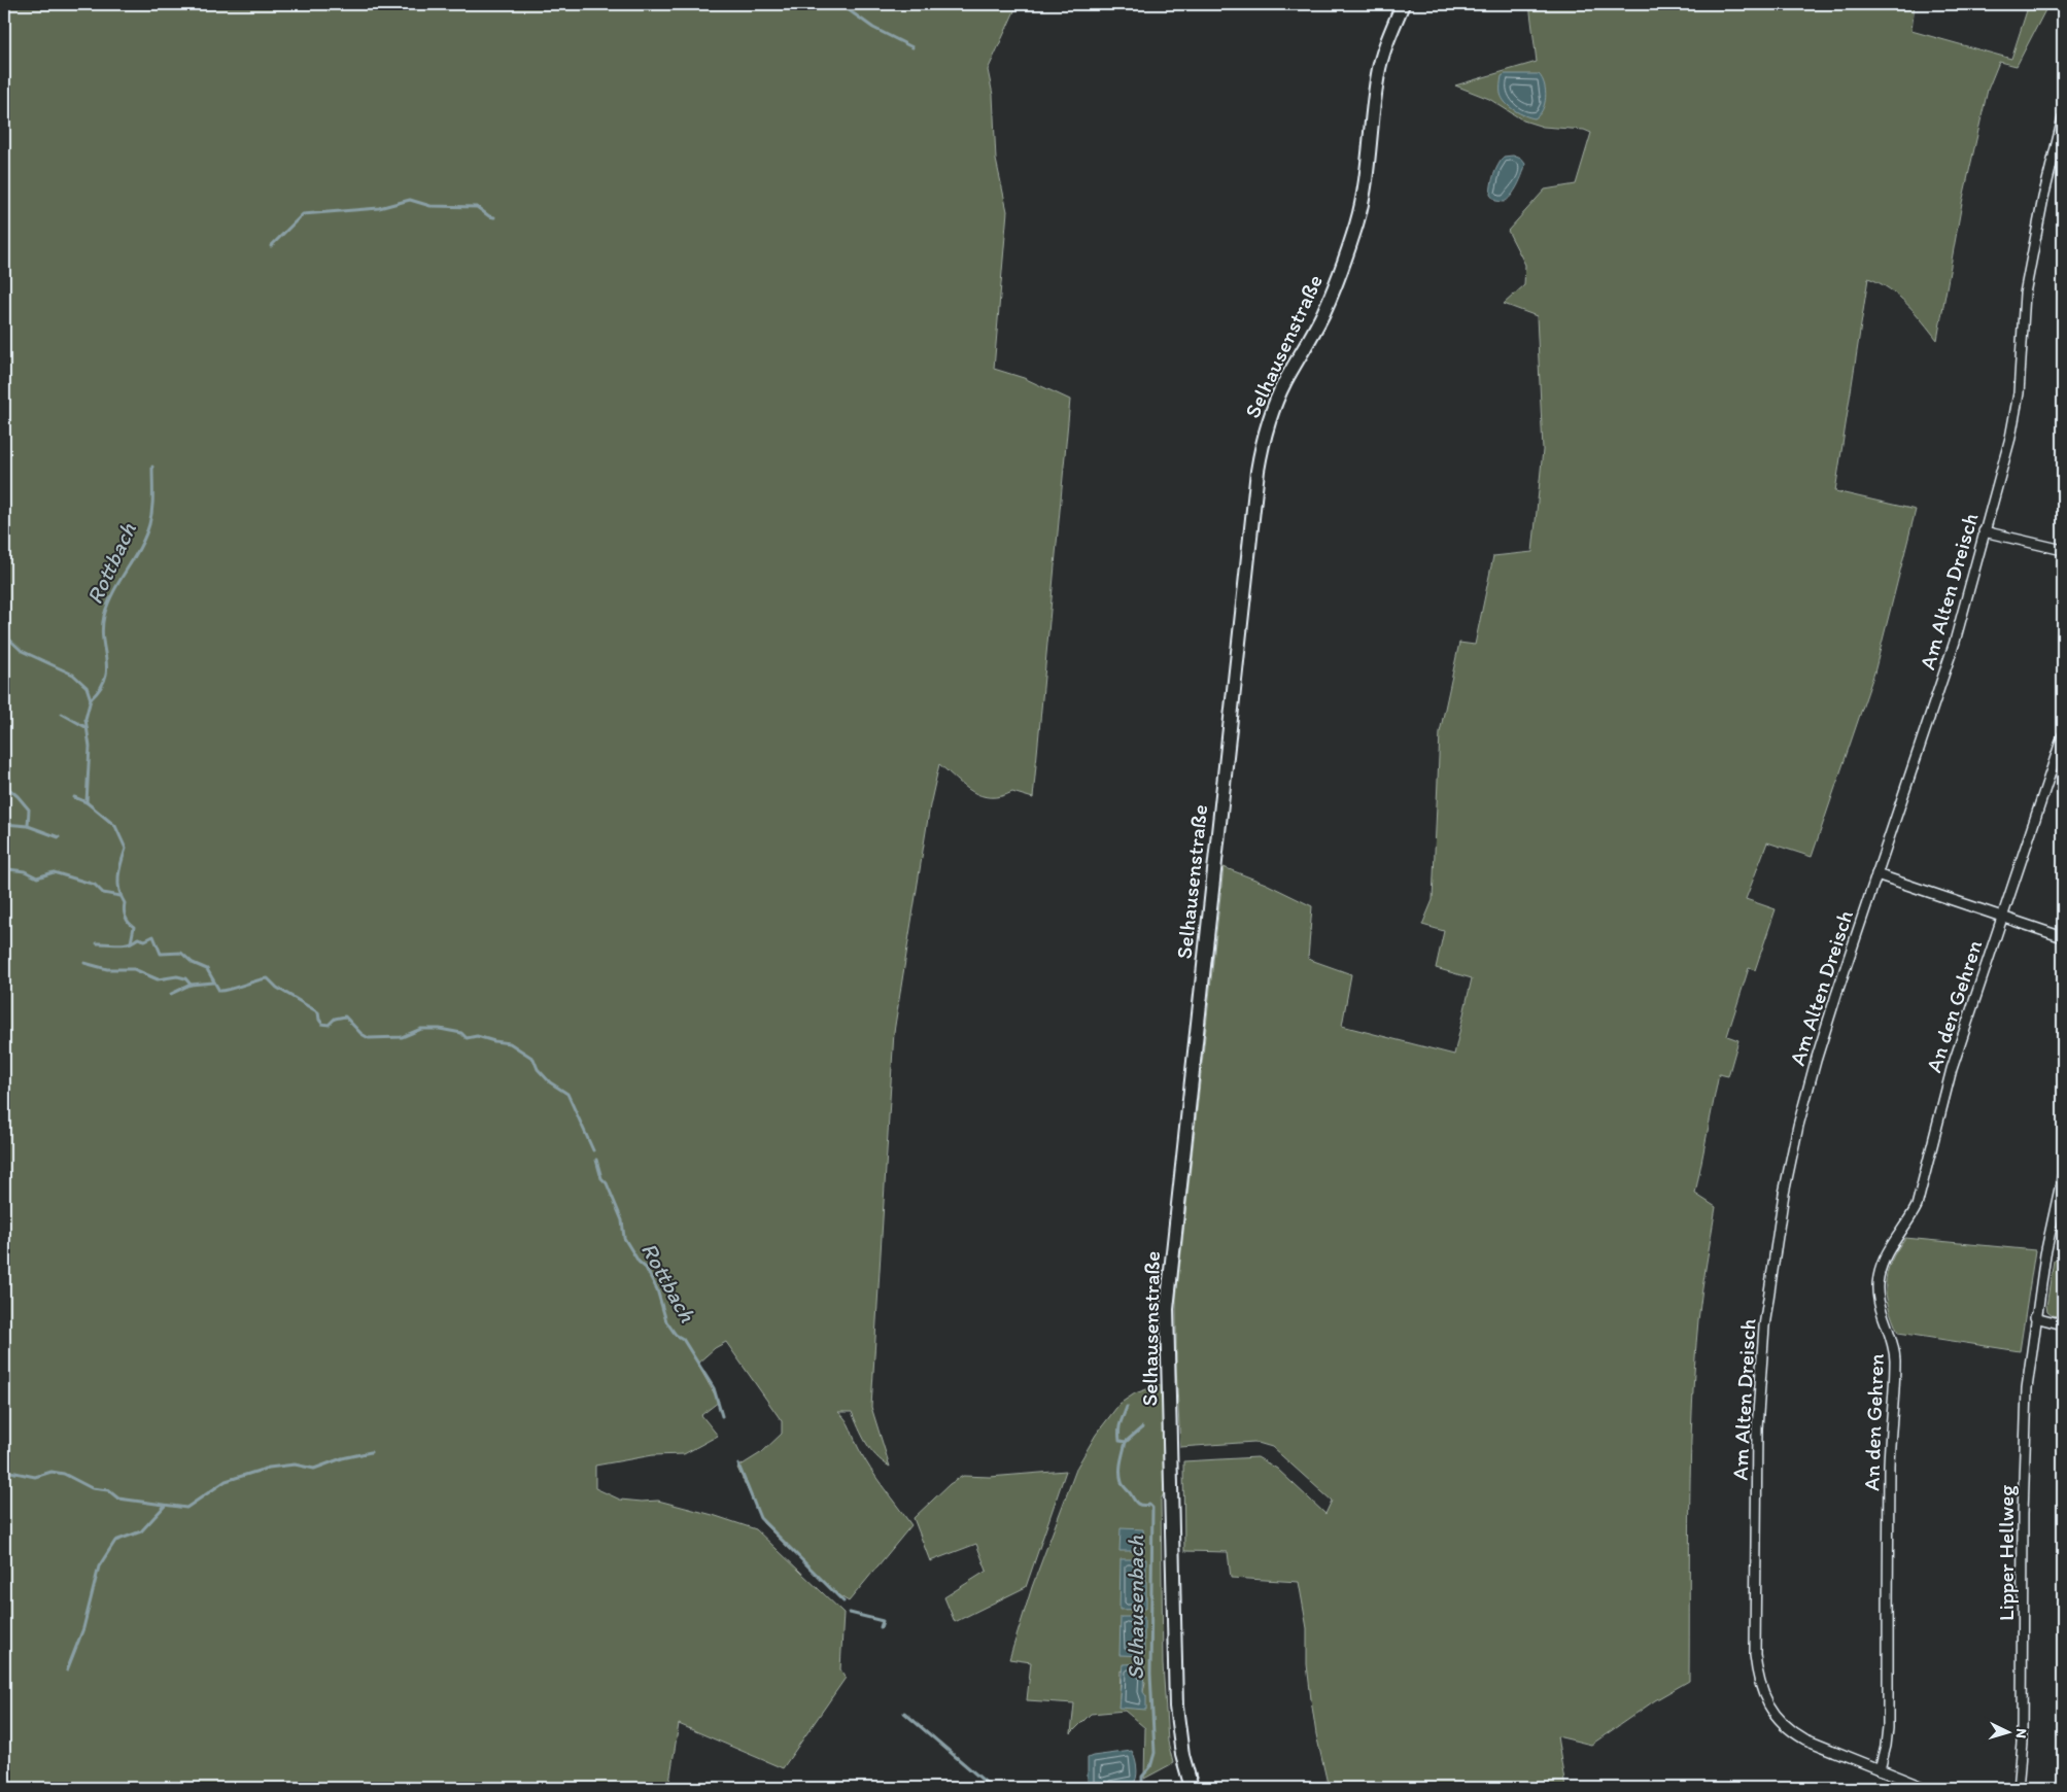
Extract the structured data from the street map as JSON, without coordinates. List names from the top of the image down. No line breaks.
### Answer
{"streets":{"street":["Selhausenstraße","Am Alten Dreisch","An den Gehren","Lipper Hellweg"]},"crossings":[["Am Alten Dreisch","An den Gehren"]],"water":["Rottbach","Selhausenbach"],"north":"right"}
